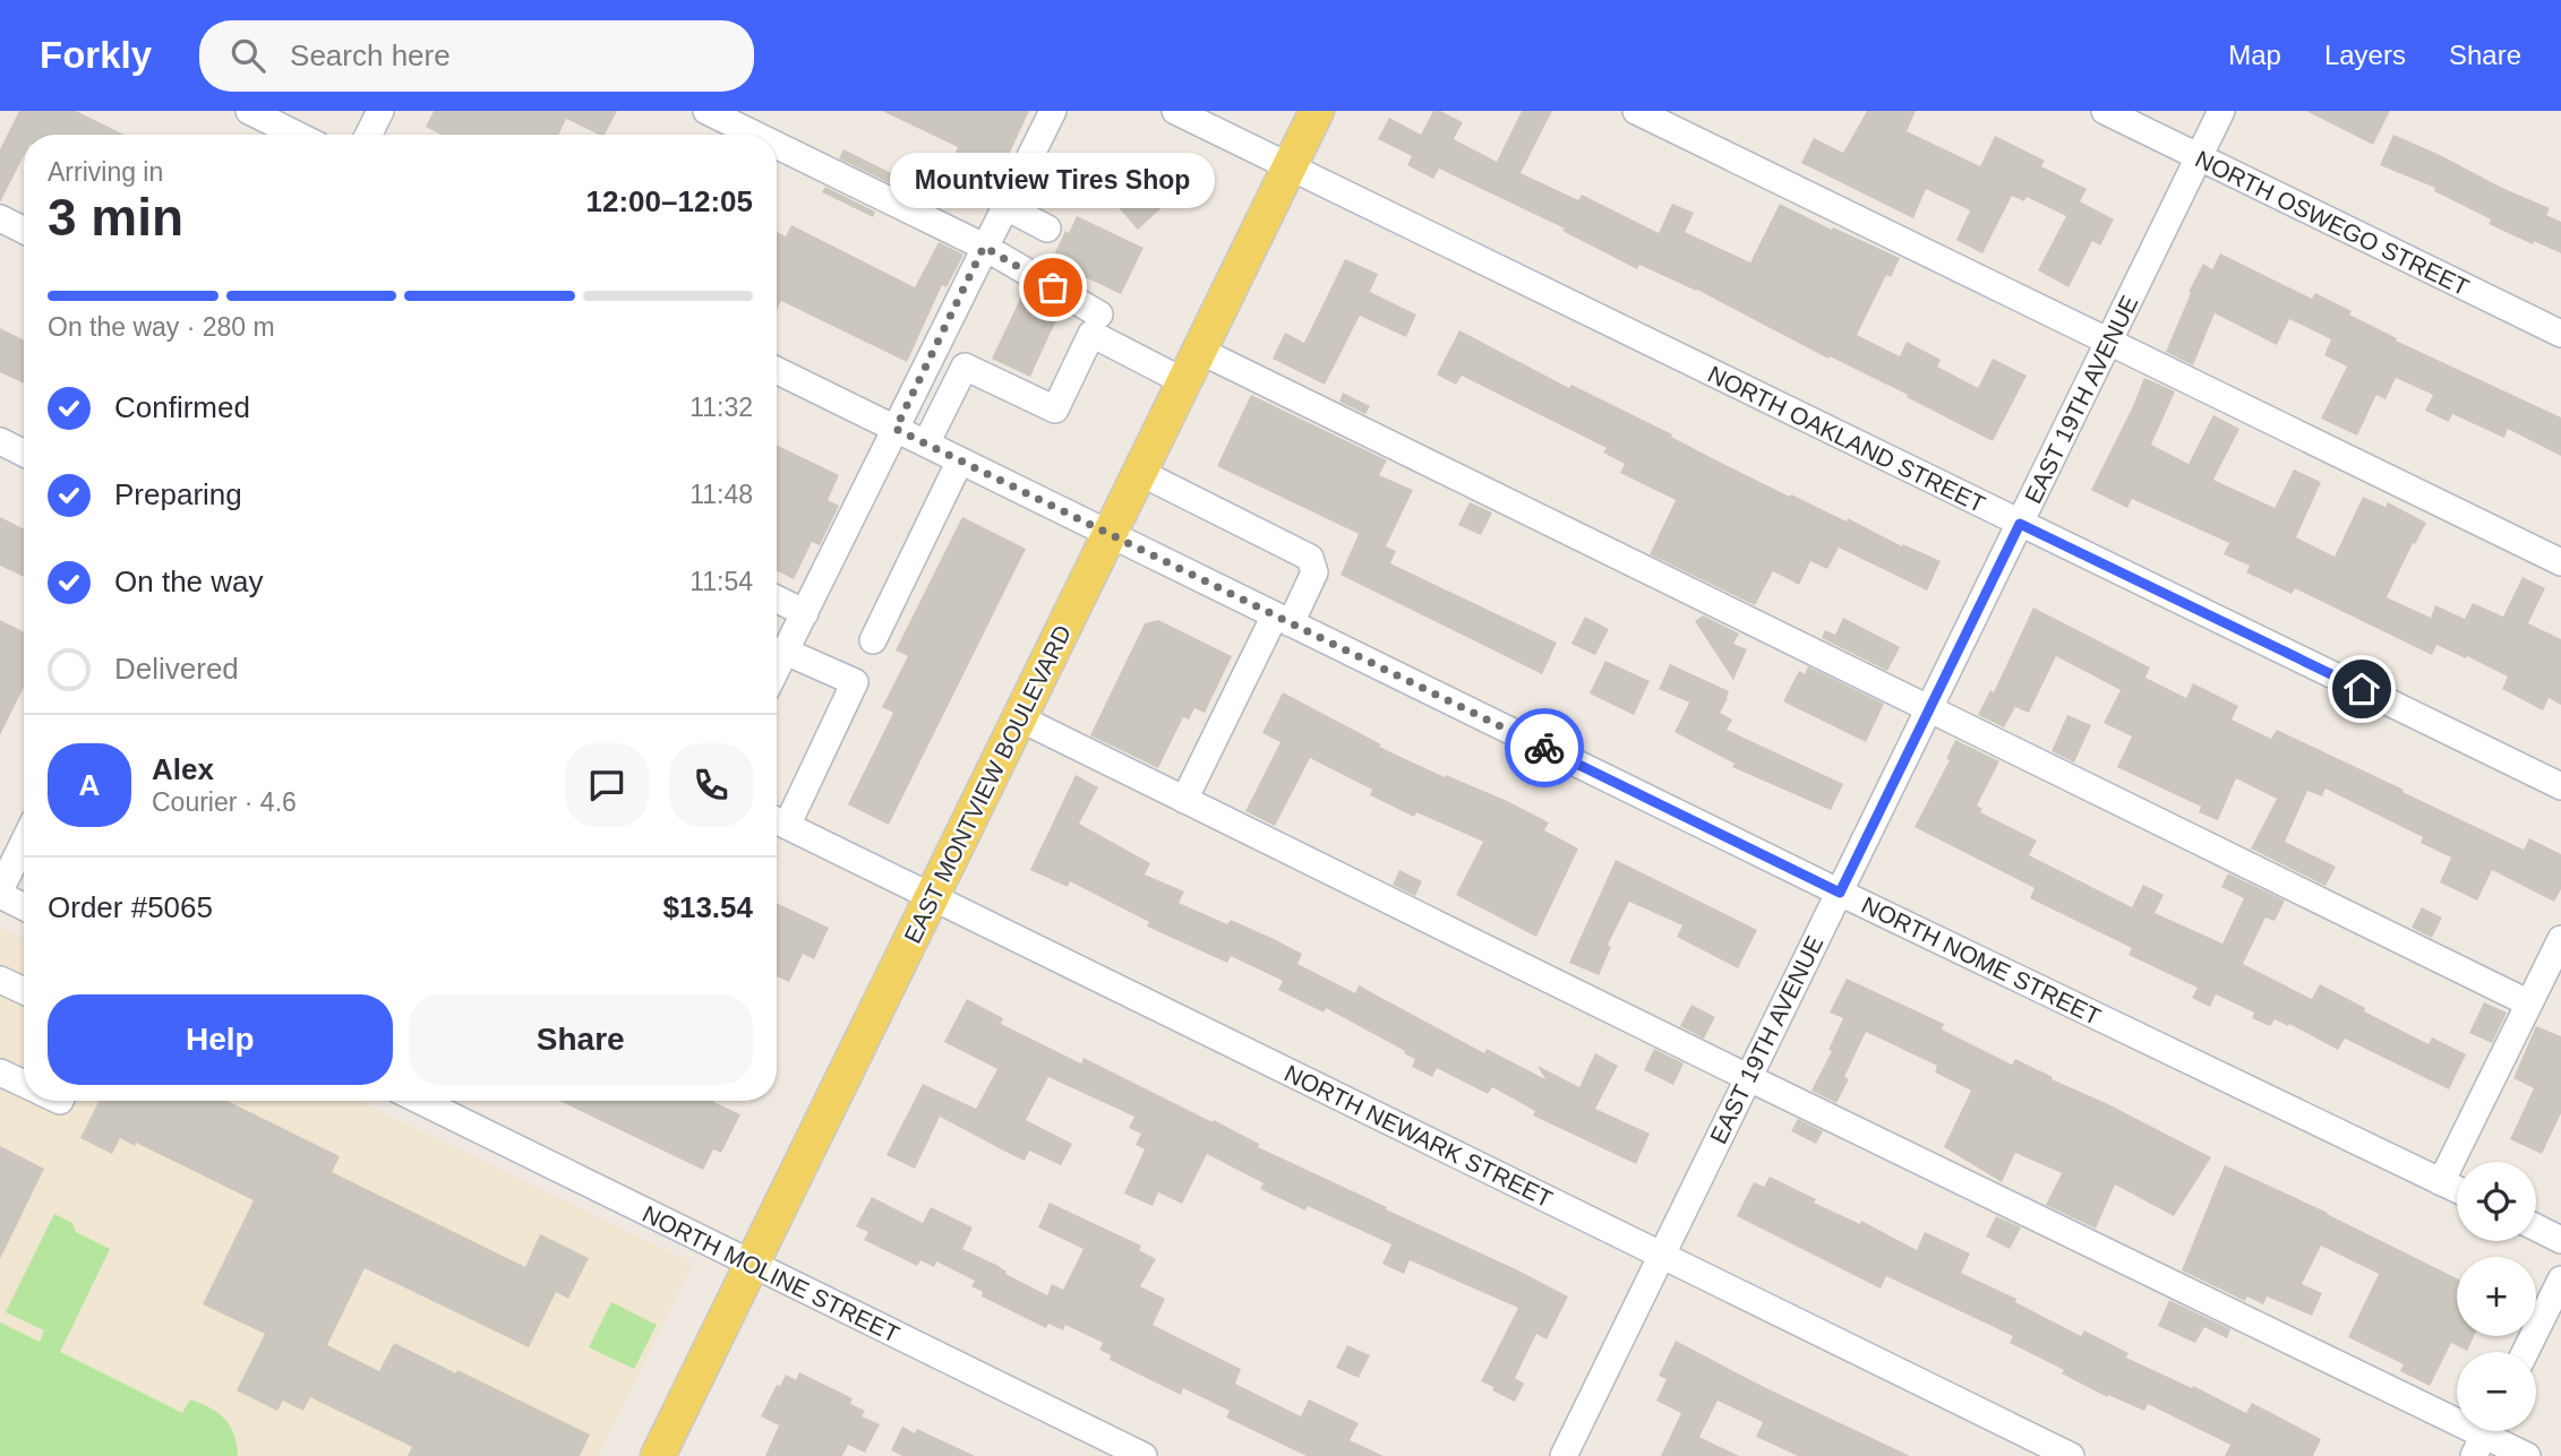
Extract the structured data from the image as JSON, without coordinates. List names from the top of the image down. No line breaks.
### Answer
{"streets":{"main road":["EAST MONTVIEW BOULEVARD"],"street":["NORTH OSWEGO STREET","EAST 19TH AVENUE","NORTH OAKLAND STREET","NORTH NOME STREET","NORTH NEWARK STREET","NORTH MOLINE STREET"]},"crossings":[["NORTH OSWEGO STREET","EAST 19TH AVENUE"],["EAST 19TH AVENUE","NORTH OAKLAND STREET"],["EAST 19TH AVENUE","NORTH NOME STREET"],["EAST 19TH AVENUE","NORTH NEWARK STREET"],["NORTH OAKLAND STREET","EAST MONTVIEW BOULEVARD"],["EAST MONTVIEW BOULEVARD","NORTH NOME STREET"],["EAST MONTVIEW BOULEVARD","NORTH NEWARK STREET"],["EAST MONTVIEW BOULEVARD","NORTH MOLINE STREET"]],"places":["Mountview Tires Shop"],"page":{"header":"Forkly","search":"Search here","nav":["Map","Layers","Share"],"heading":["3 min","Arriving in","12:00–12:05"],"panel":["Alex","Courier · 4.6","Order #5065","$13.54"],"bubble":"Mountview Tires Shop","bar":"On the way · 280 m","list":[["Confirmed","11:32"],["Preparing","11:48"],["On the way","11:54"],"Delivered"],"round":"A","buttons":["Help","Share"],"map_buttons":["+","−"]}}
